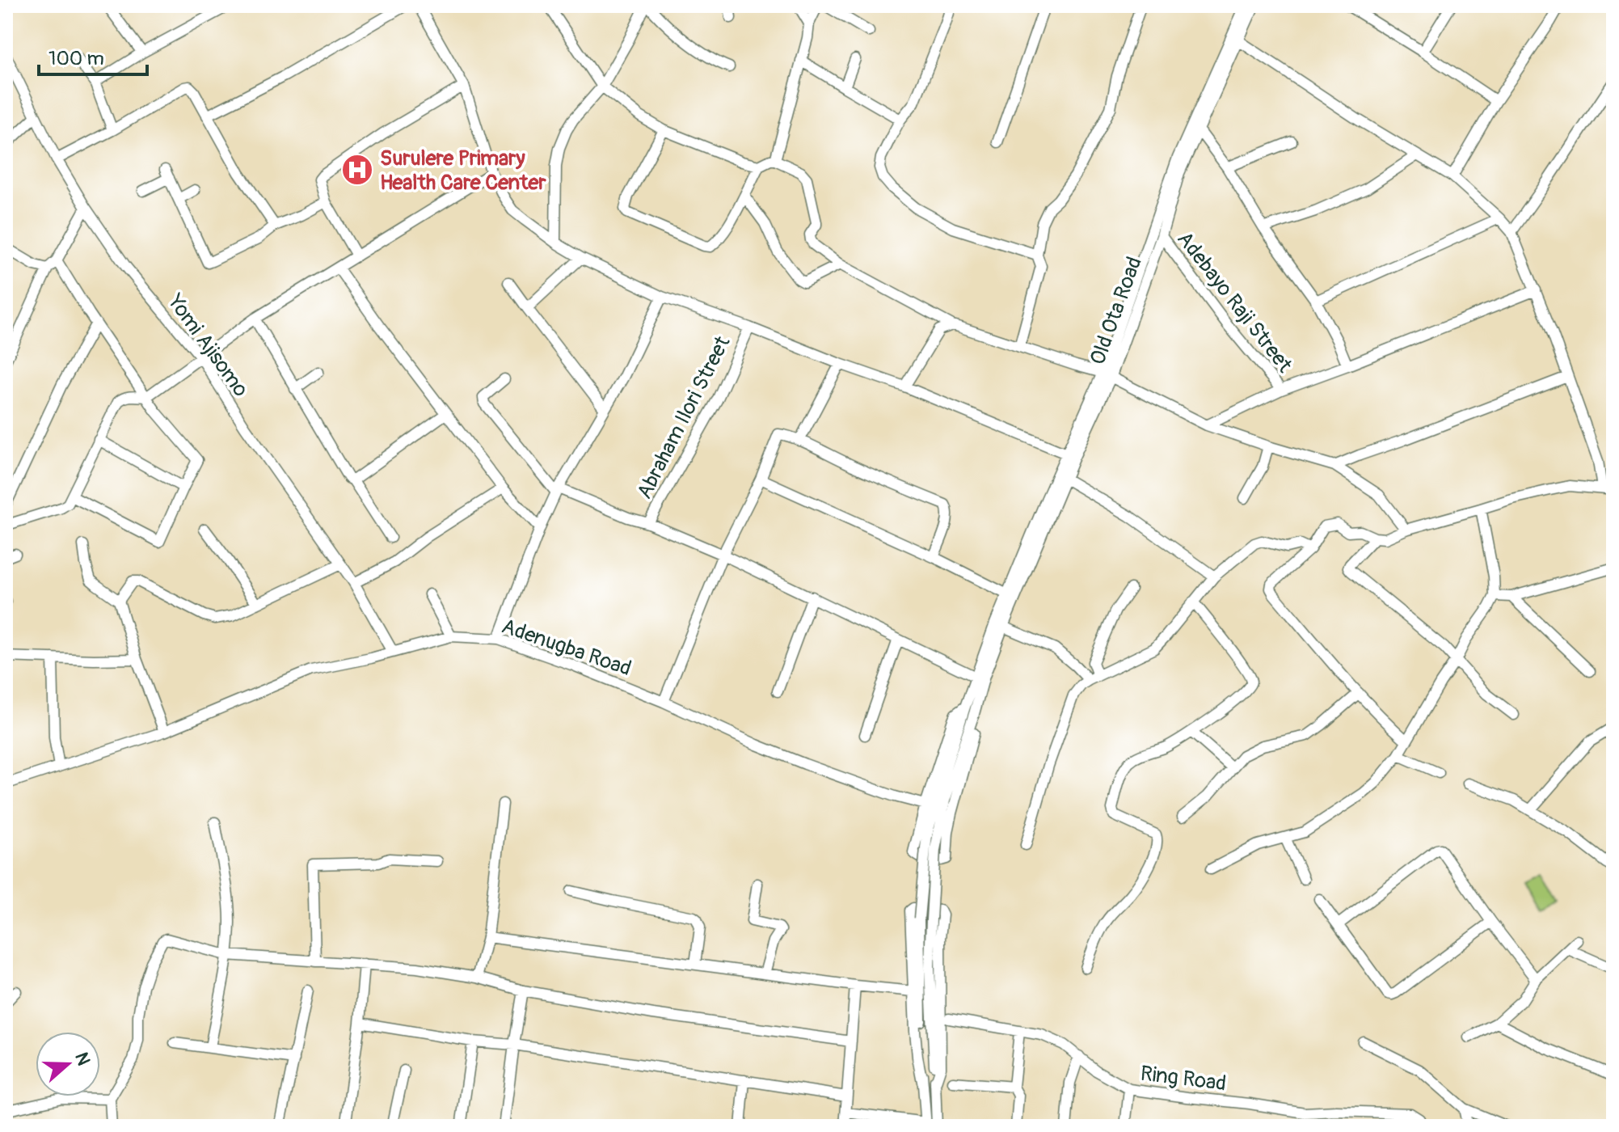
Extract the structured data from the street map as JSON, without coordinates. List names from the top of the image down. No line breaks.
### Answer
{"streets":{"street":["Adebayo Raji Street","Old Ota Road","Yomi Ajisomo","Abraham Ilori Street","Adenugba Road","Ring Road"]},"crossings":[["Adebayo Raji Street","Old Ota Road"],["Yomi Ajisomo","Adenugba Road"]],"places":{"hospital":["Surulere Primary Health Care Center"]},"scale_bar":"100 m","north":"right"}
